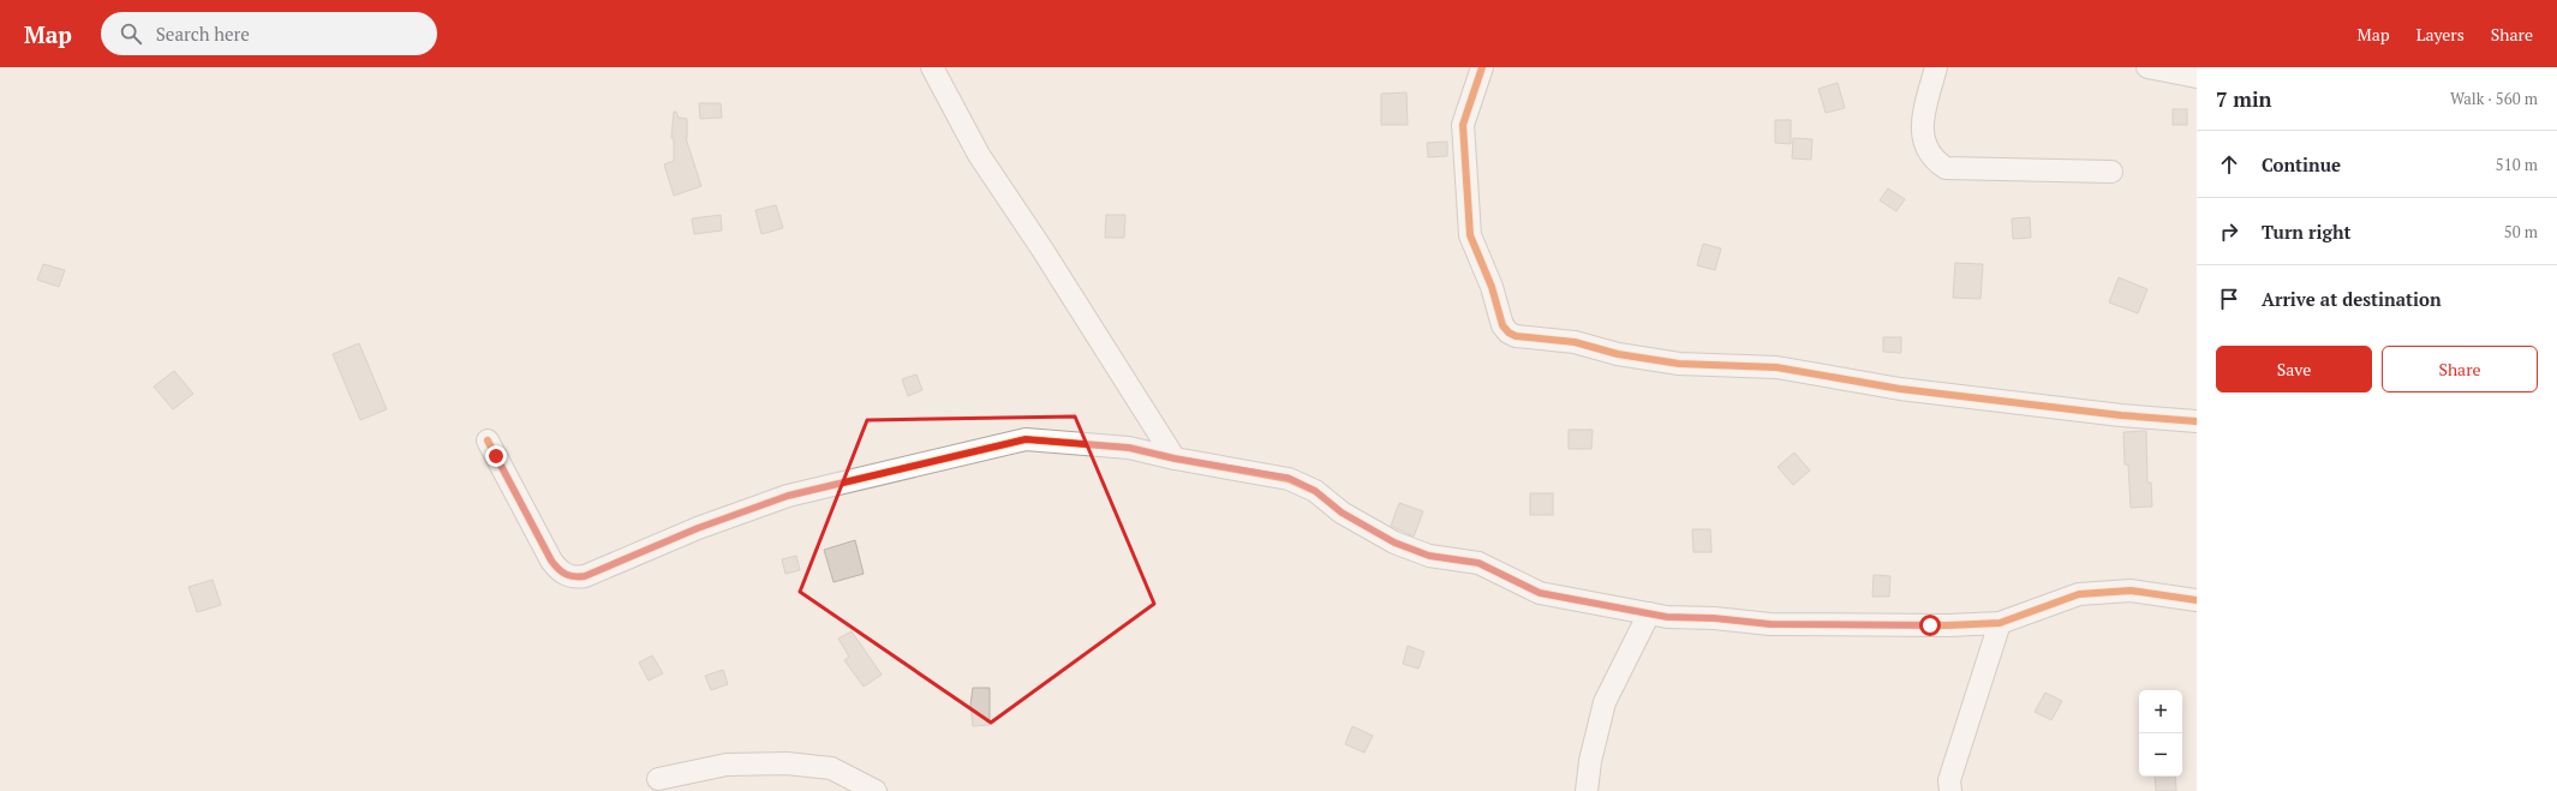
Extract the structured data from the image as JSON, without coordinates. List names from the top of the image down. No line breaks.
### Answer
{"page":{"header":"Map","search":"Search here","nav":["Map","Layers","Share"],"heading":["7 min","Walk · 560 m"],"list":[["Continue","510 m"],["Turn right","50 m"],"Arrive at destination"],"buttons":["Save","Share"],"map_buttons":["+","−"]}}
